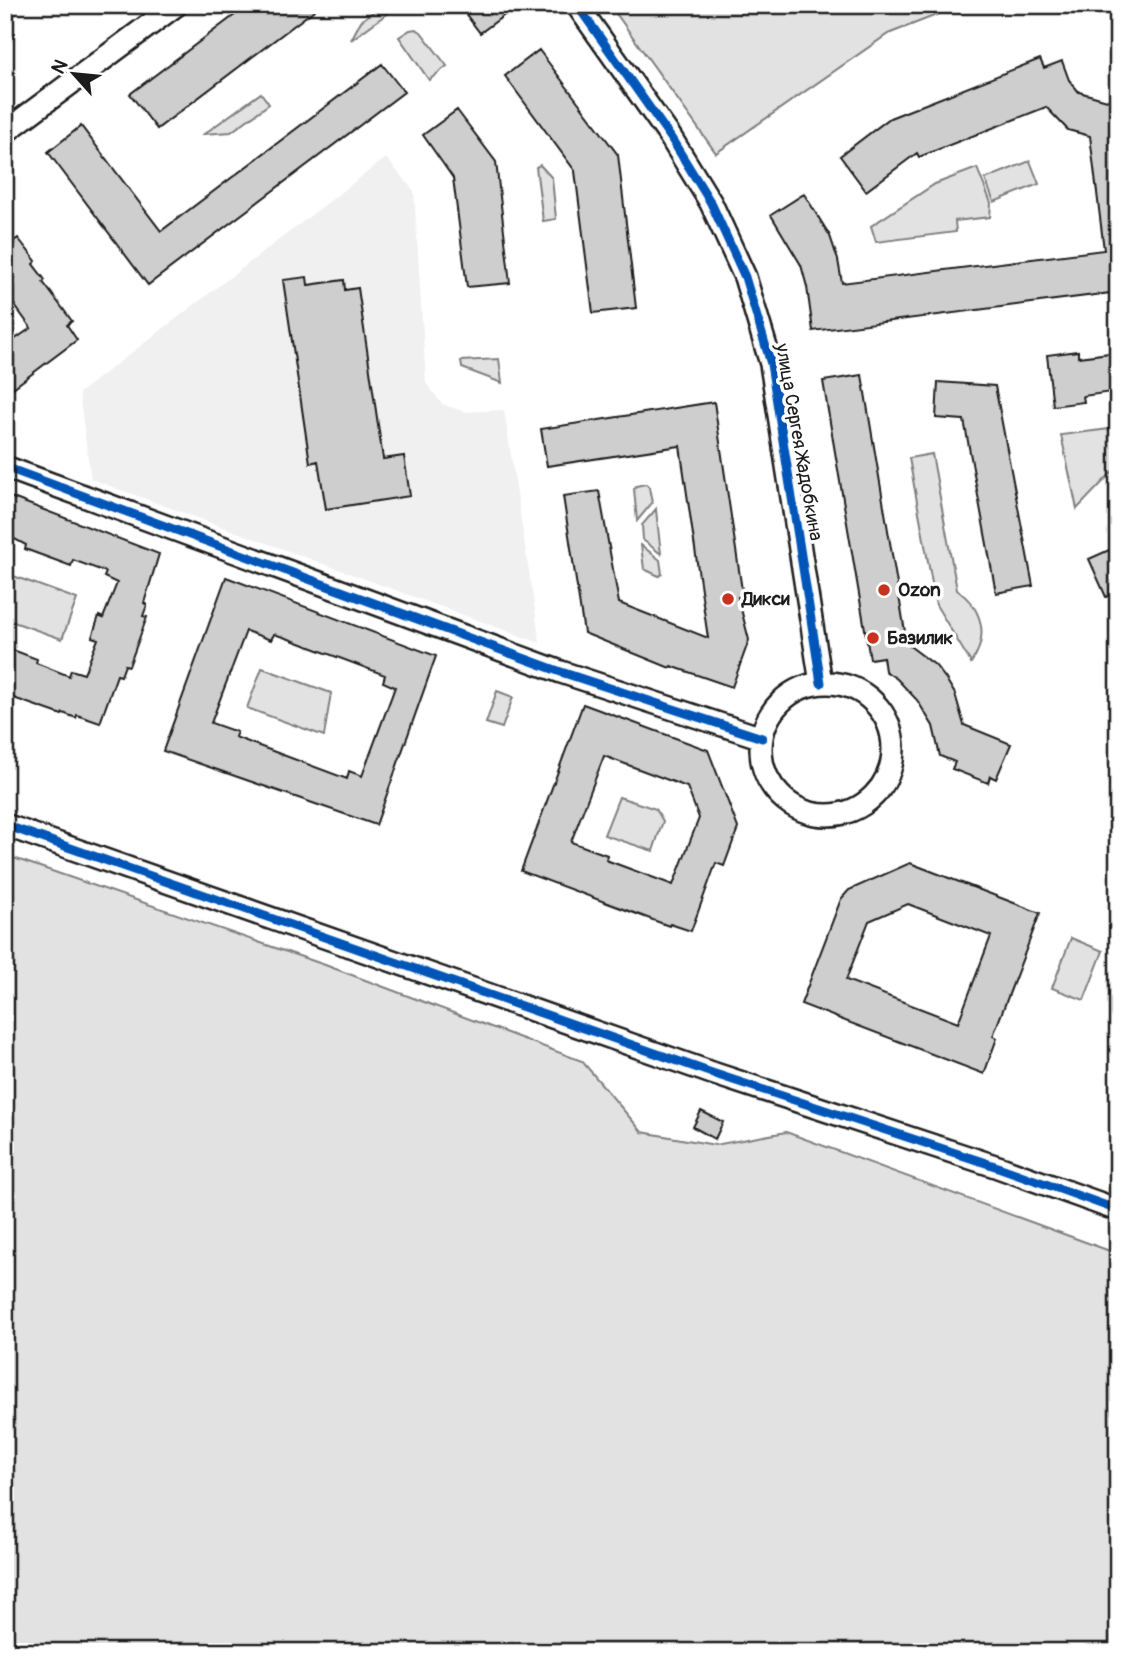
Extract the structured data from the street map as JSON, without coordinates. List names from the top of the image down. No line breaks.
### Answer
{"streets":{"street":["улица Сергея Жадобкина"]},"places":["Ozon","Дикси","Базилик"],"north":"top left"}
